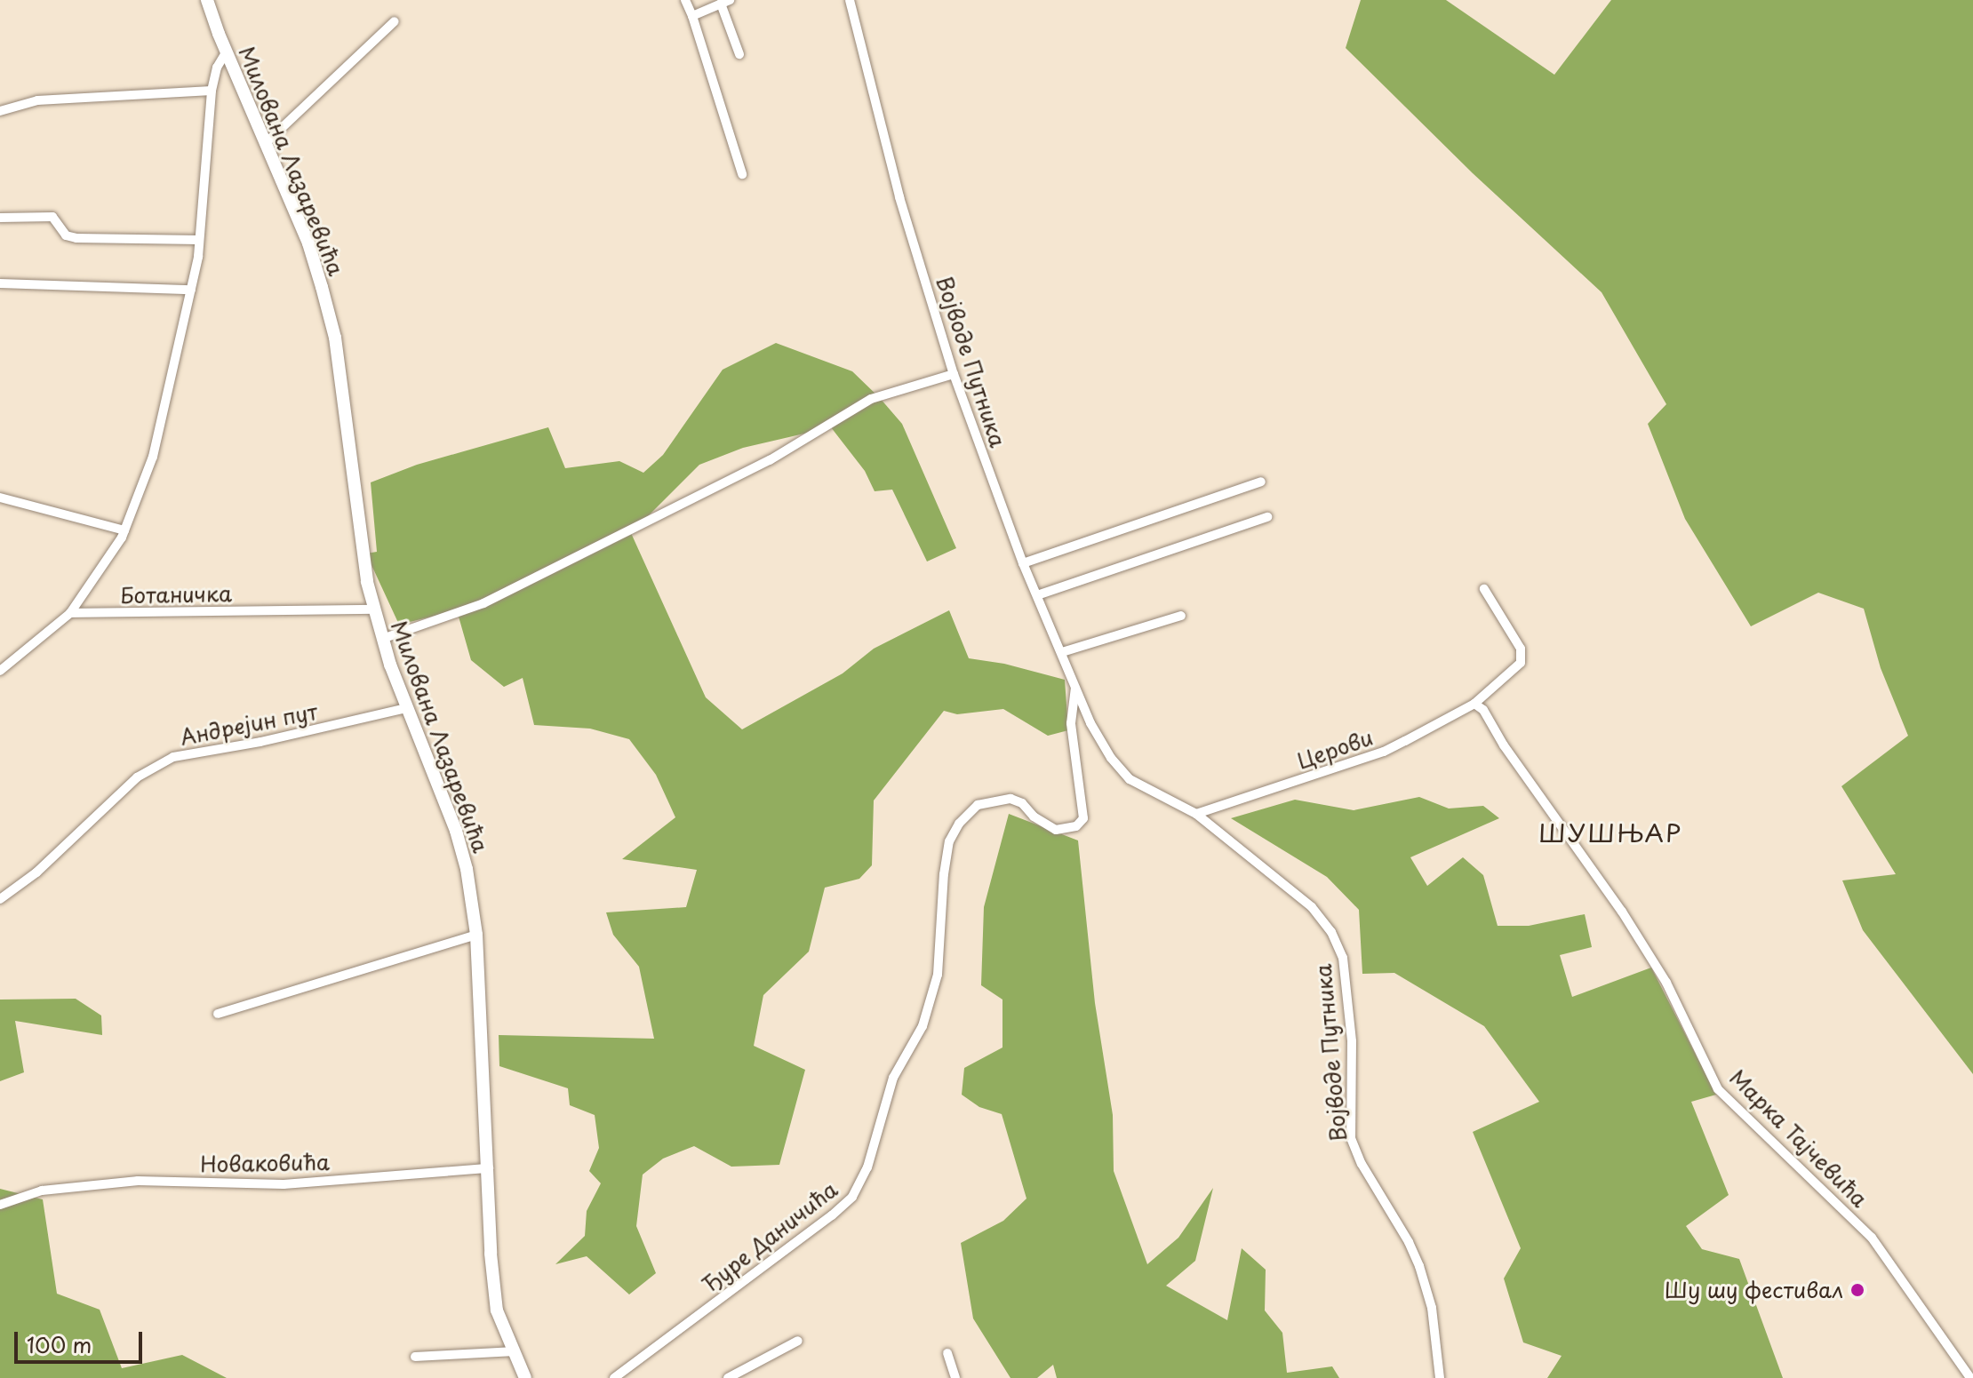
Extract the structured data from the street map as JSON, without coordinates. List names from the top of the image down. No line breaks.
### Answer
{"streets":{"street":["Милована Лазаревића","Војводе Путника","Ботаничка","Андрејин пут","Церови","Марка Тајчевића","Новаковића","Ђуре Даничића"]},"crossings":[["Милована Лазаревића","Ботаничка"],["Милована Лазаревића","Андрејин пут"],["Милована Лазаревића","Новаковића"],["Војводе Путника","Церови"],["Војводе Путника","Ђуре Даничића"],["Церови","Марка Тајчевића"]],"districts":["ШУШЊАР"],"places":["Шу шу фестивал"],"scale_bar":"100 m"}
